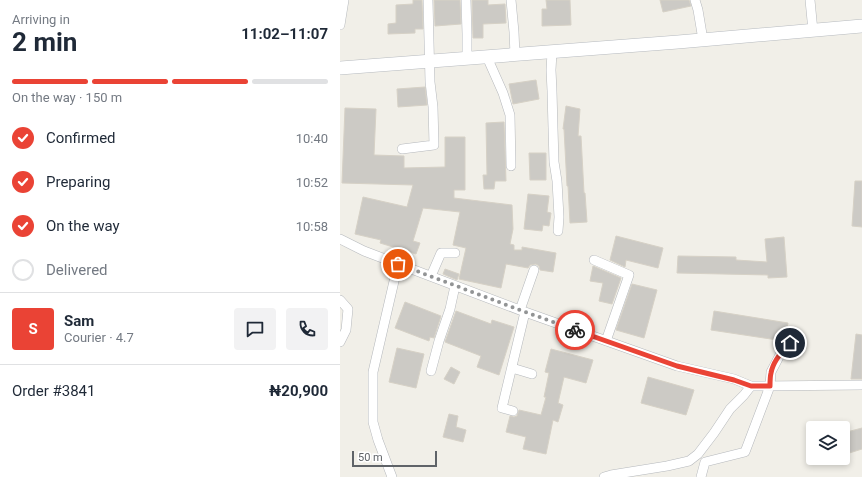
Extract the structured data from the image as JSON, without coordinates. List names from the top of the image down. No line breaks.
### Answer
{"scale_bar":"50 m","page":{"heading":["2 min","Arriving in","11:02–11:07"],"panel":["Sam","Courier · 4.7","Order #3841","₦20,900"],"bar":"On the way · 150 m","list":[["Confirmed","10:40"],["Preparing","10:52"],["On the way","10:58"],"Delivered"],"round":"S","scale":"50 m"}}
